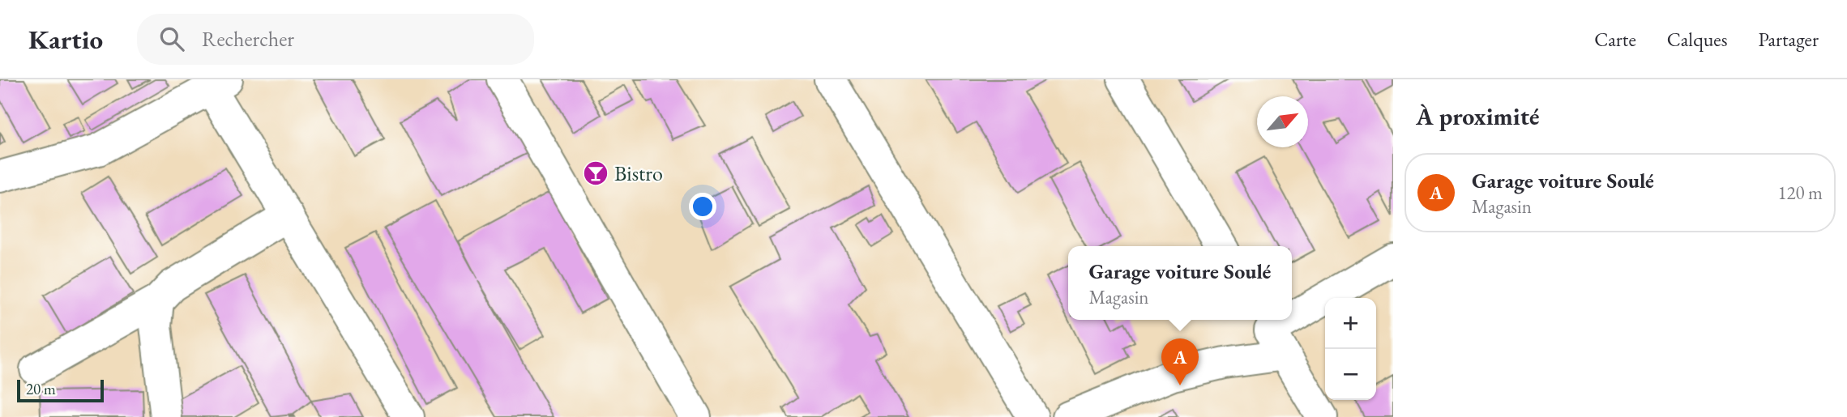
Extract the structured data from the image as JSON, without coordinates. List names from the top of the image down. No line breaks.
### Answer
{"places":{"bar":["Bistro"]},"scale_bar":"20 m","north":"top right","page":{"header":"Kartio","search":"Rechercher","nav":["Carte","Calques","Partager"],"heading":"À proximité","list":[{"mark":"A","name":"Garage voiture Soulé","note":"Magasin","value":"120 m"}],"popup":["Garage voiture Soulé","Magasin"],"map_buttons":["+","−"],"pins":"A","scale":"20 m"}}
